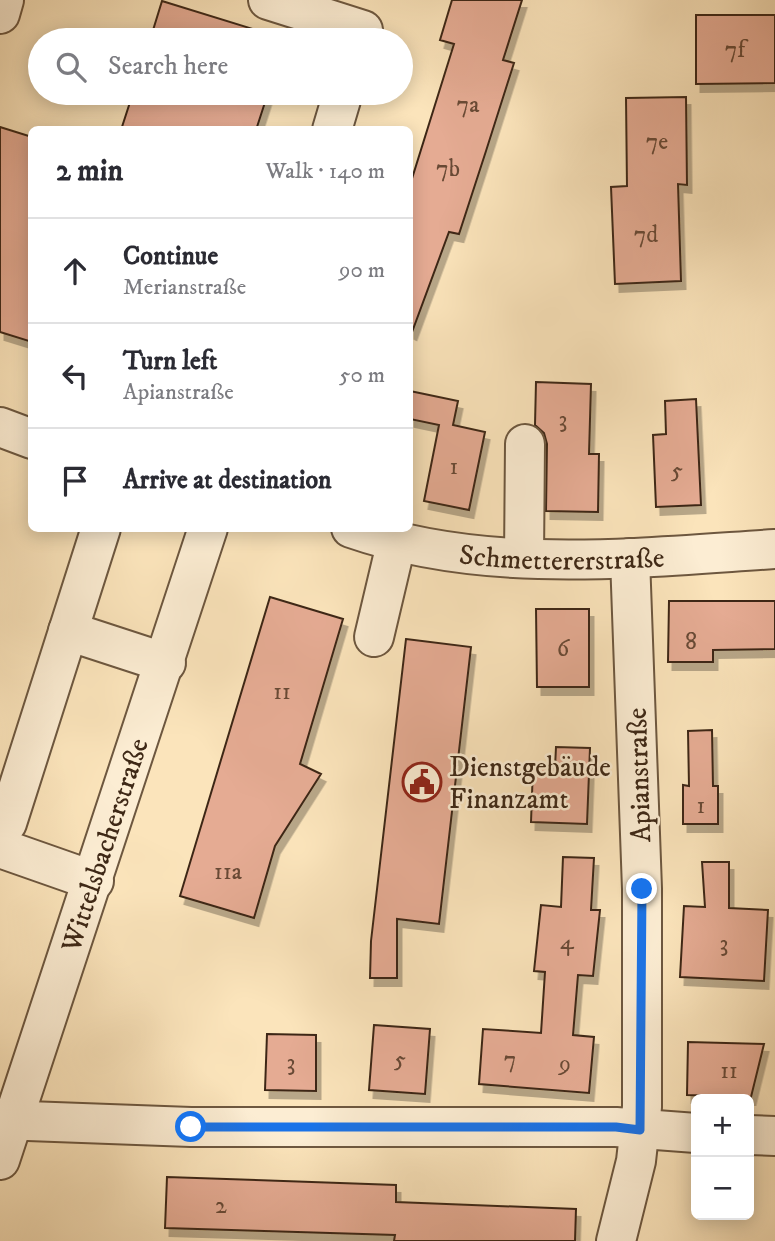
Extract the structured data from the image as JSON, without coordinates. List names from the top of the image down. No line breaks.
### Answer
{"streets":{"street":["Schmettererstraße","Apianstraße","Wittelsbacherstraße"]},"crossings":[["Schmettererstraße","Apianstraße"]],"places":{"public building":["Dienstgebäude Finanzamt"]},"house_numbers":["7f","7a","7e","7b","7d","3","1","5","8","6","11","1","11a","4","3","5","7","3","9","11","2"],"page":{"search":"Search here","heading":["2 min","Walk · 140 m"],"list":[["Continue","Merianstraße","90 m"],["Turn left","Apianstraße","50 m"],"Arrive at destination"],"map_buttons":["+","−"]}}
